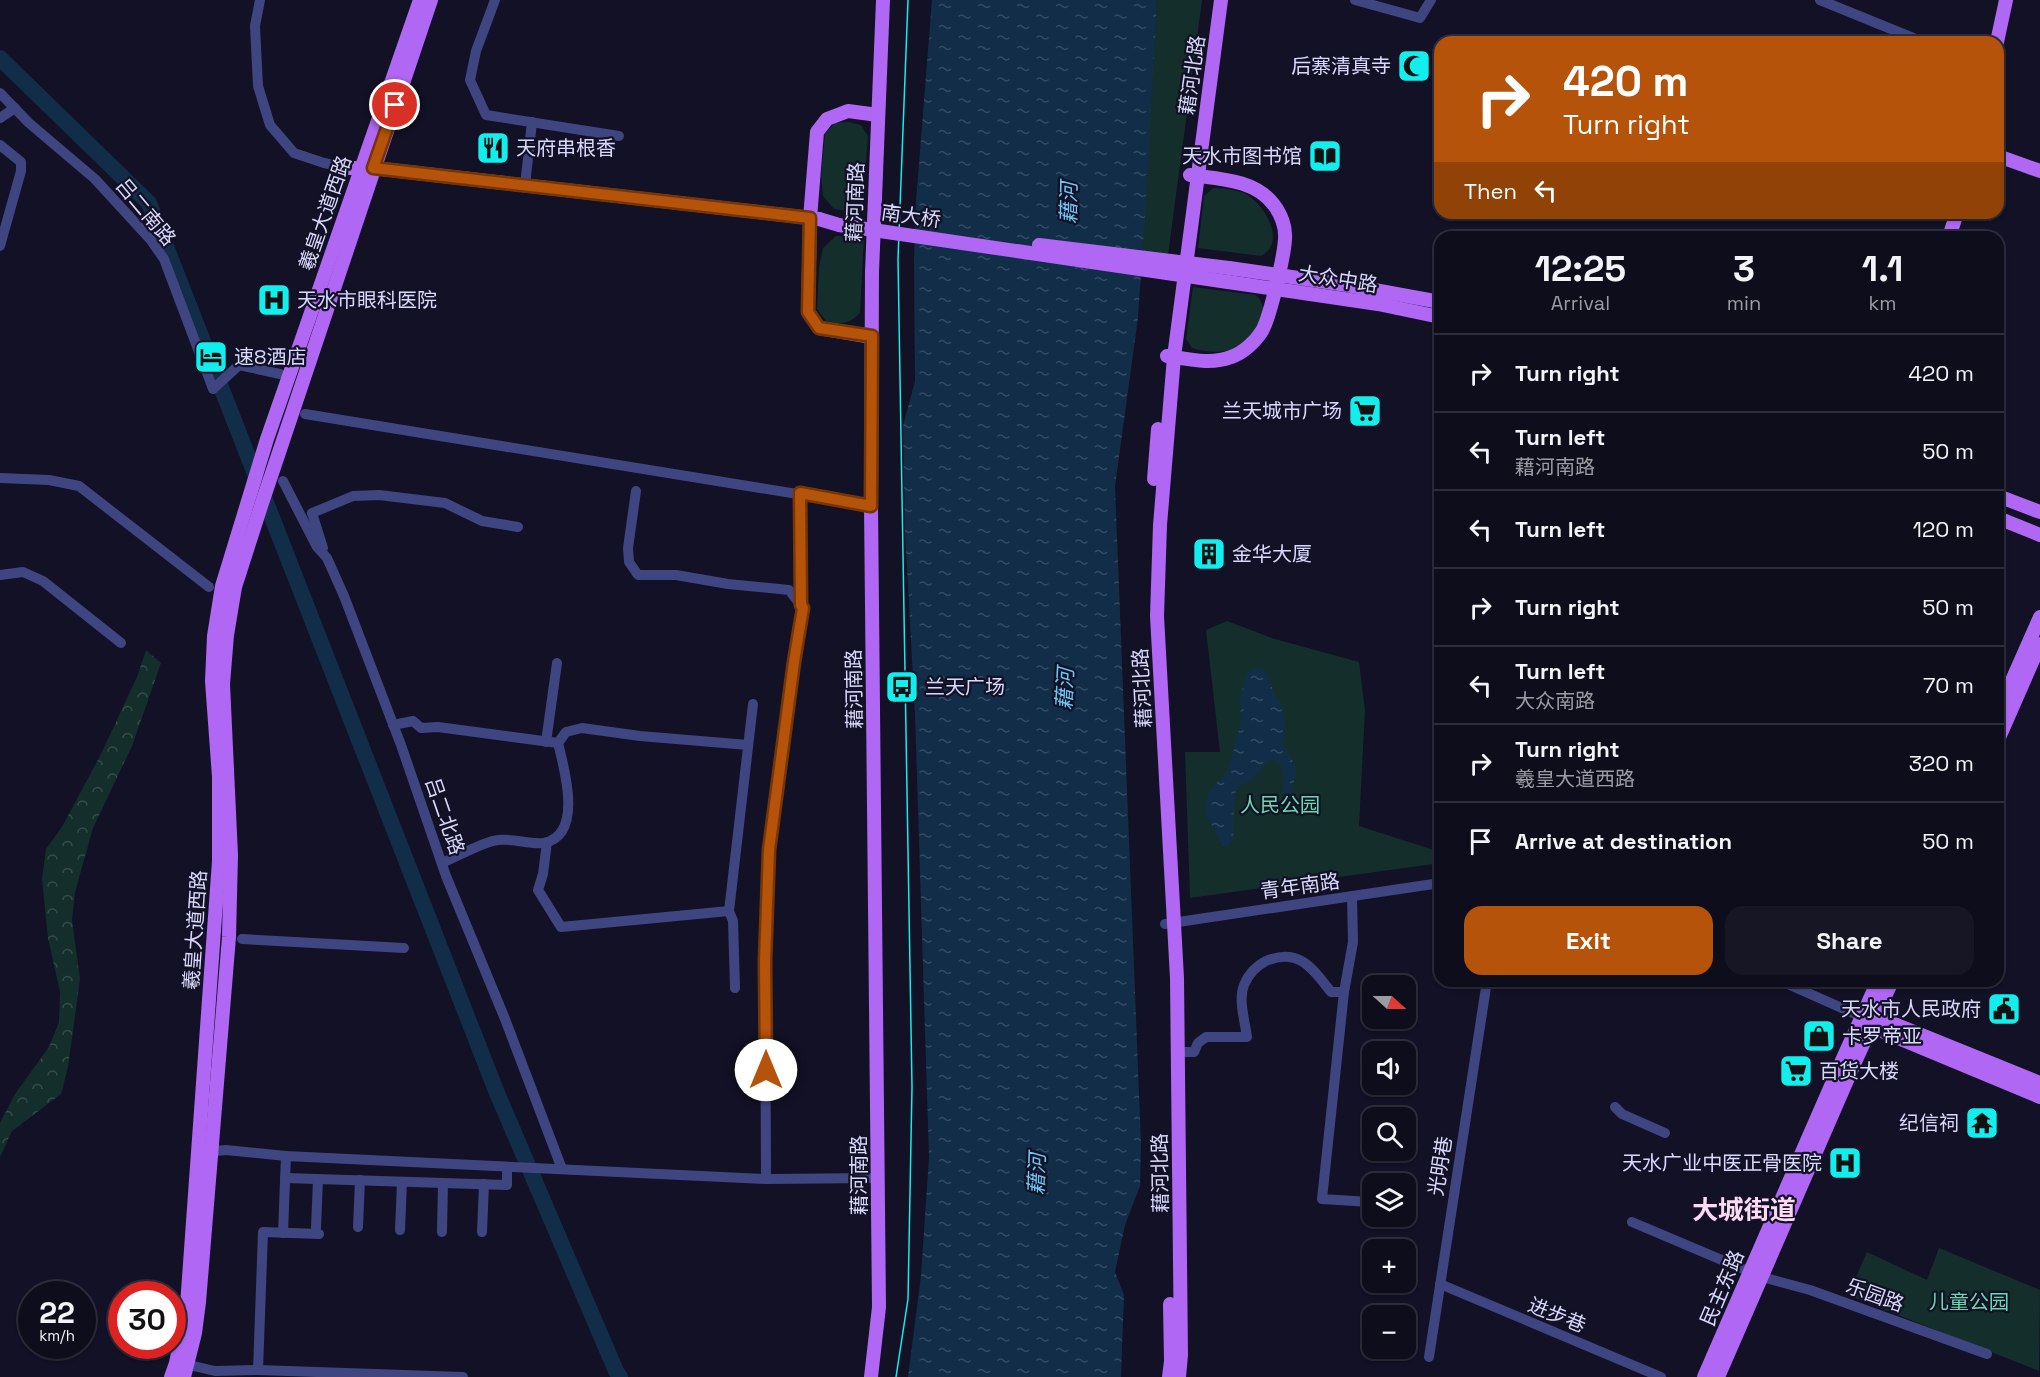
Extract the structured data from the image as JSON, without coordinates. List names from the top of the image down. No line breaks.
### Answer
{"streets":{"main road":["藉河北路","藉河南路","羲皇大道西路","南大桥","大众中路","民主东路"],"street":["吕二南路","吕二北路","青年南路","光明巷","乐园路","进步巷"]},"crossings":[["藉河北路","青年南路"],["羲皇大道西路","南大桥"],["南大桥","大众中路"],["光明巷","进步巷"],["民主东路","乐园路"]],"districts":["大城街道"],"water":["藉河"],"parks":["人民公园","儿童公园"],"places":{"mosque":["后寨清真寺"],"restaurant":["天府串根香"],"library":["天水市图书馆"],"hospital":["天水市眼科医院","天水广业中医正骨医院"],"hotel":["速8酒店"],"supermarket":["兰天城市广场","百货大楼"],"building":["金华大厦"],"bus stop":["兰天广场"],"public building":["天水市人民政府"],"shop":["卡罗帝亚"],"temple":["纪信祠"]},"north":"right","page":{"turn":["420 m","Turn right"],"then":"Then","eta":["12:25","Arrival","3","min","1.1","km"],"list":[{"name":"Turn right","value":"420 m"},{"name":"Turn left","note":"藉河南路","value":"50 m"},{"name":"Turn left","value":"120 m"},{"name":"Turn right","value":"50 m"},{"name":"Turn left","note":"大众南路","value":"70 m"},{"name":"Turn right","note":"羲皇大道西路","value":"320 m"},{"name":"Arrive at destination","value":"50 m"}],"buttons":["Exit","Share"],"map_buttons":["+","−"],"speed":"22 km/h","limit":"30"}}
